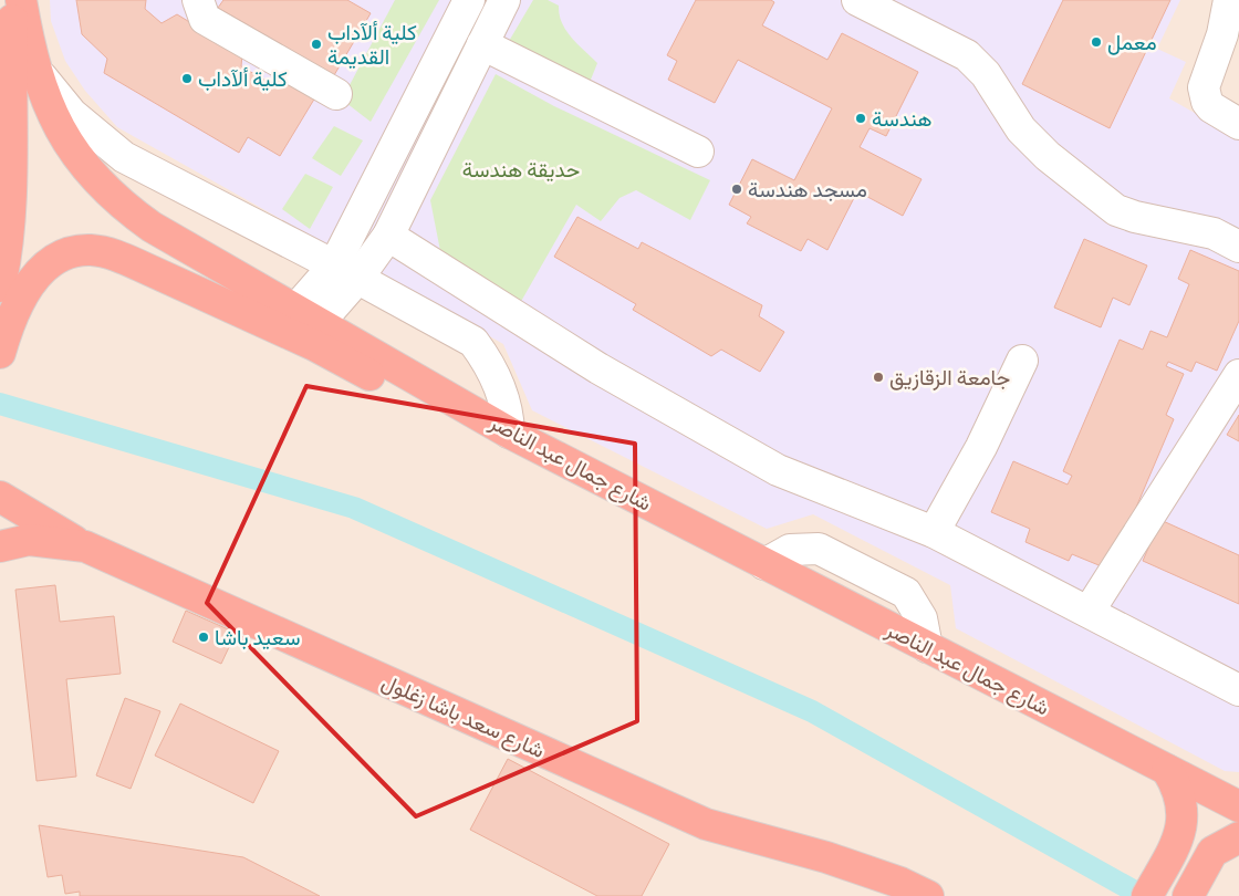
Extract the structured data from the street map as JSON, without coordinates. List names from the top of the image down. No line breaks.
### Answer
{"streets":{"highway":["شارع جمال عبد الناصر","شارع سعد باشا زغلول"]},"parks":["حديقة هندسة"],"places":["معمل","كلية ألآداب القديمة","كلية ألآداب","هندسة","مسجد هندسة","جامعة الزقازيق","سعيد باشا"]}
